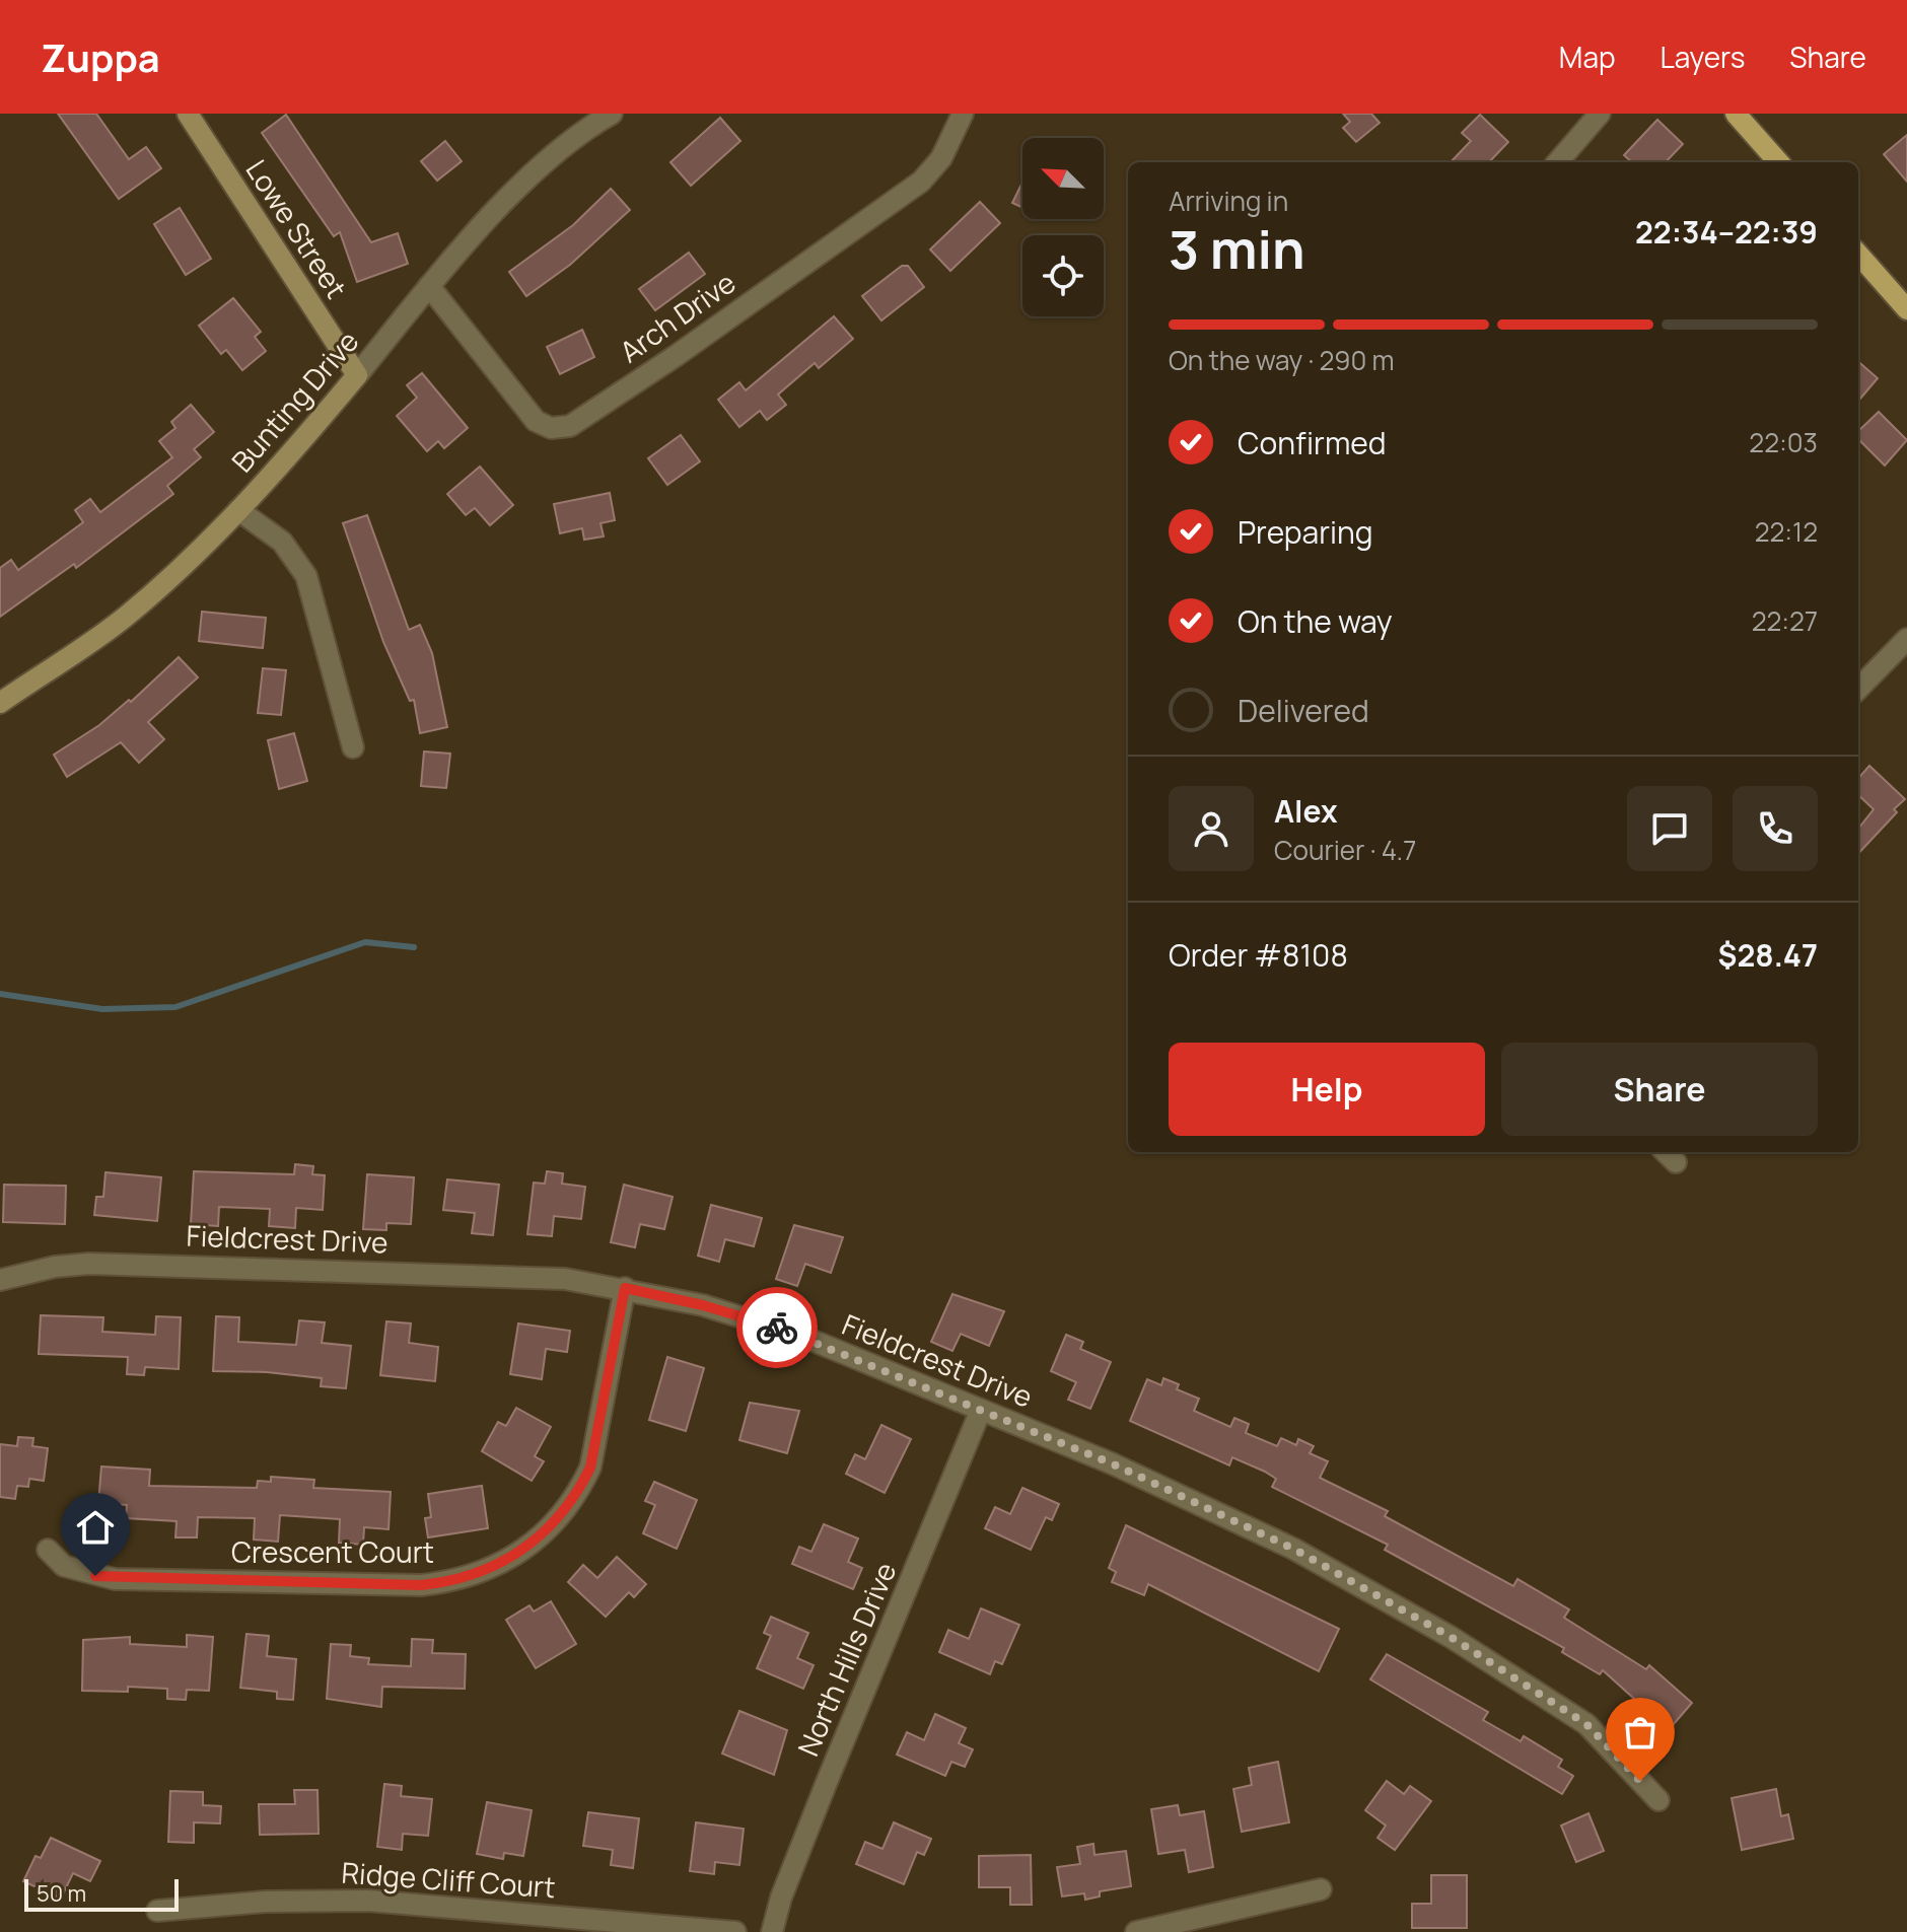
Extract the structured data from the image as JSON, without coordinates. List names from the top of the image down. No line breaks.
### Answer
{"streets":{"street":["Lowe Street","Arch Drive","Bunting Drive","Fieldcrest Drive","Crescent Court","North Hills Drive","Ridge Cliff Court"]},"crossings":[["Lowe Street","Bunting Drive"],["Arch Drive","Bunting Drive"],["Fieldcrest Drive","Crescent Court"],["Fieldcrest Drive","North Hills Drive"]],"scale_bar":"50 m","north":"top left","page":{"header":"Zuppa","nav":["Map","Layers","Share"],"heading":["3 min","Arriving in","22:34–22:39"],"panel":["Alex","Courier · 4.7","Order #8108","$28.47"],"bar":"On the way · 290 m","list":[["Confirmed","22:03"],["Preparing","22:12"],["On the way","22:27"],"Delivered"],"buttons":["Help","Share"],"scale":"50 m"}}
